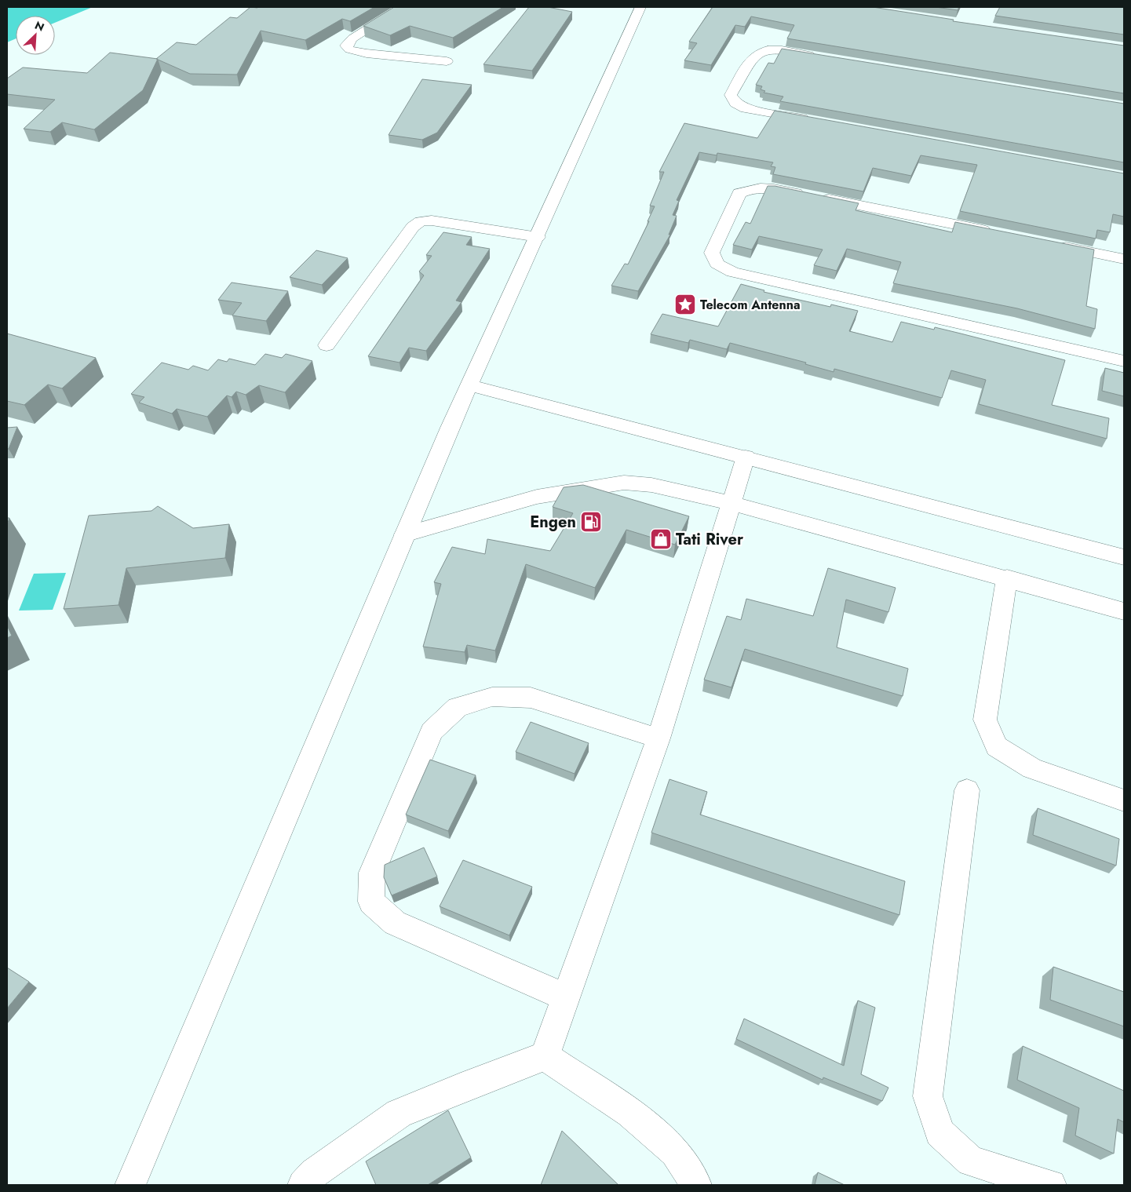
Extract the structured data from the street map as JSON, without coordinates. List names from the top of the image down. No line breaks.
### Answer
{"places":{"place":["Telecom Antenna"],"fuel station":["Engen"],"shop":["Tati River"]},"north":"top right"}
